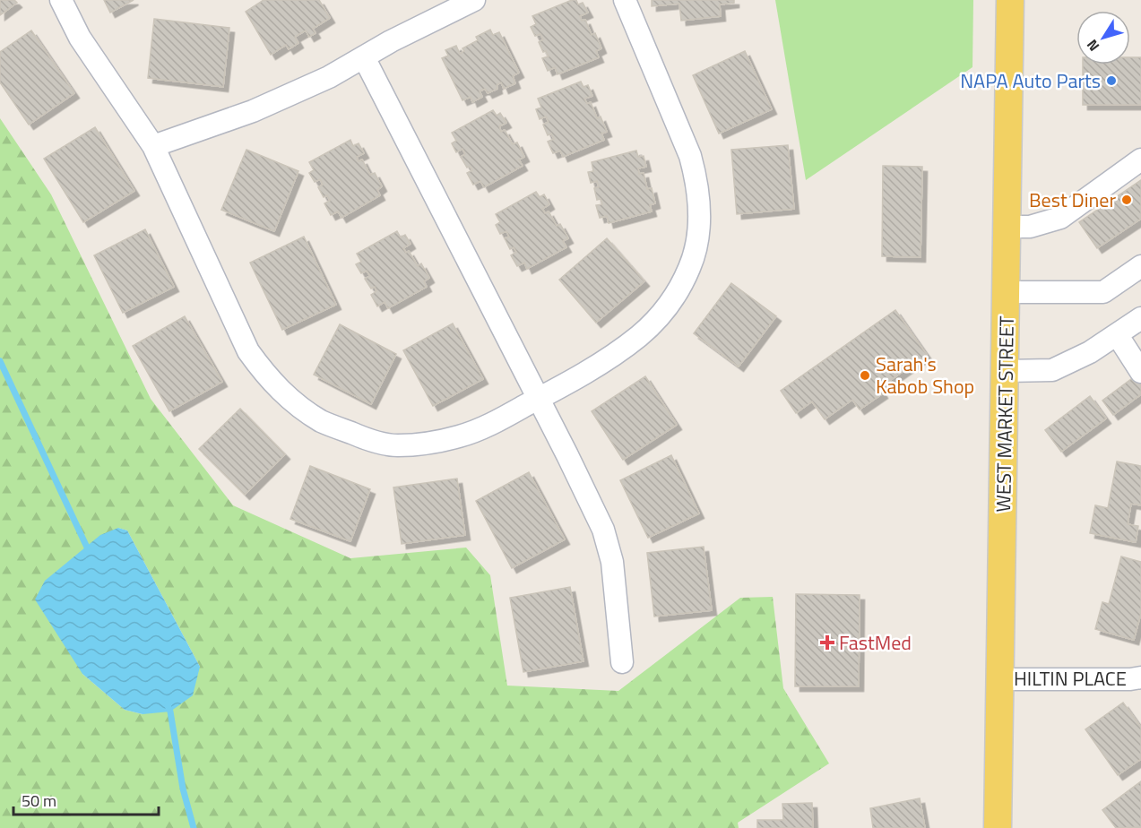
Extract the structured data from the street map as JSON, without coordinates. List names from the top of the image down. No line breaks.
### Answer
{"streets":{"main road":["WEST MARKET STREET"],"street":["HILTIN PLACE"]},"crossings":[["WEST MARKET STREET","HILTIN PLACE"]],"places":{"other":["NAPA Auto Parts","Best Diner","Sarah's Kabob Shop"],"health":["FastMed"]},"scale_bar":"50 m","north":"bottom left"}
